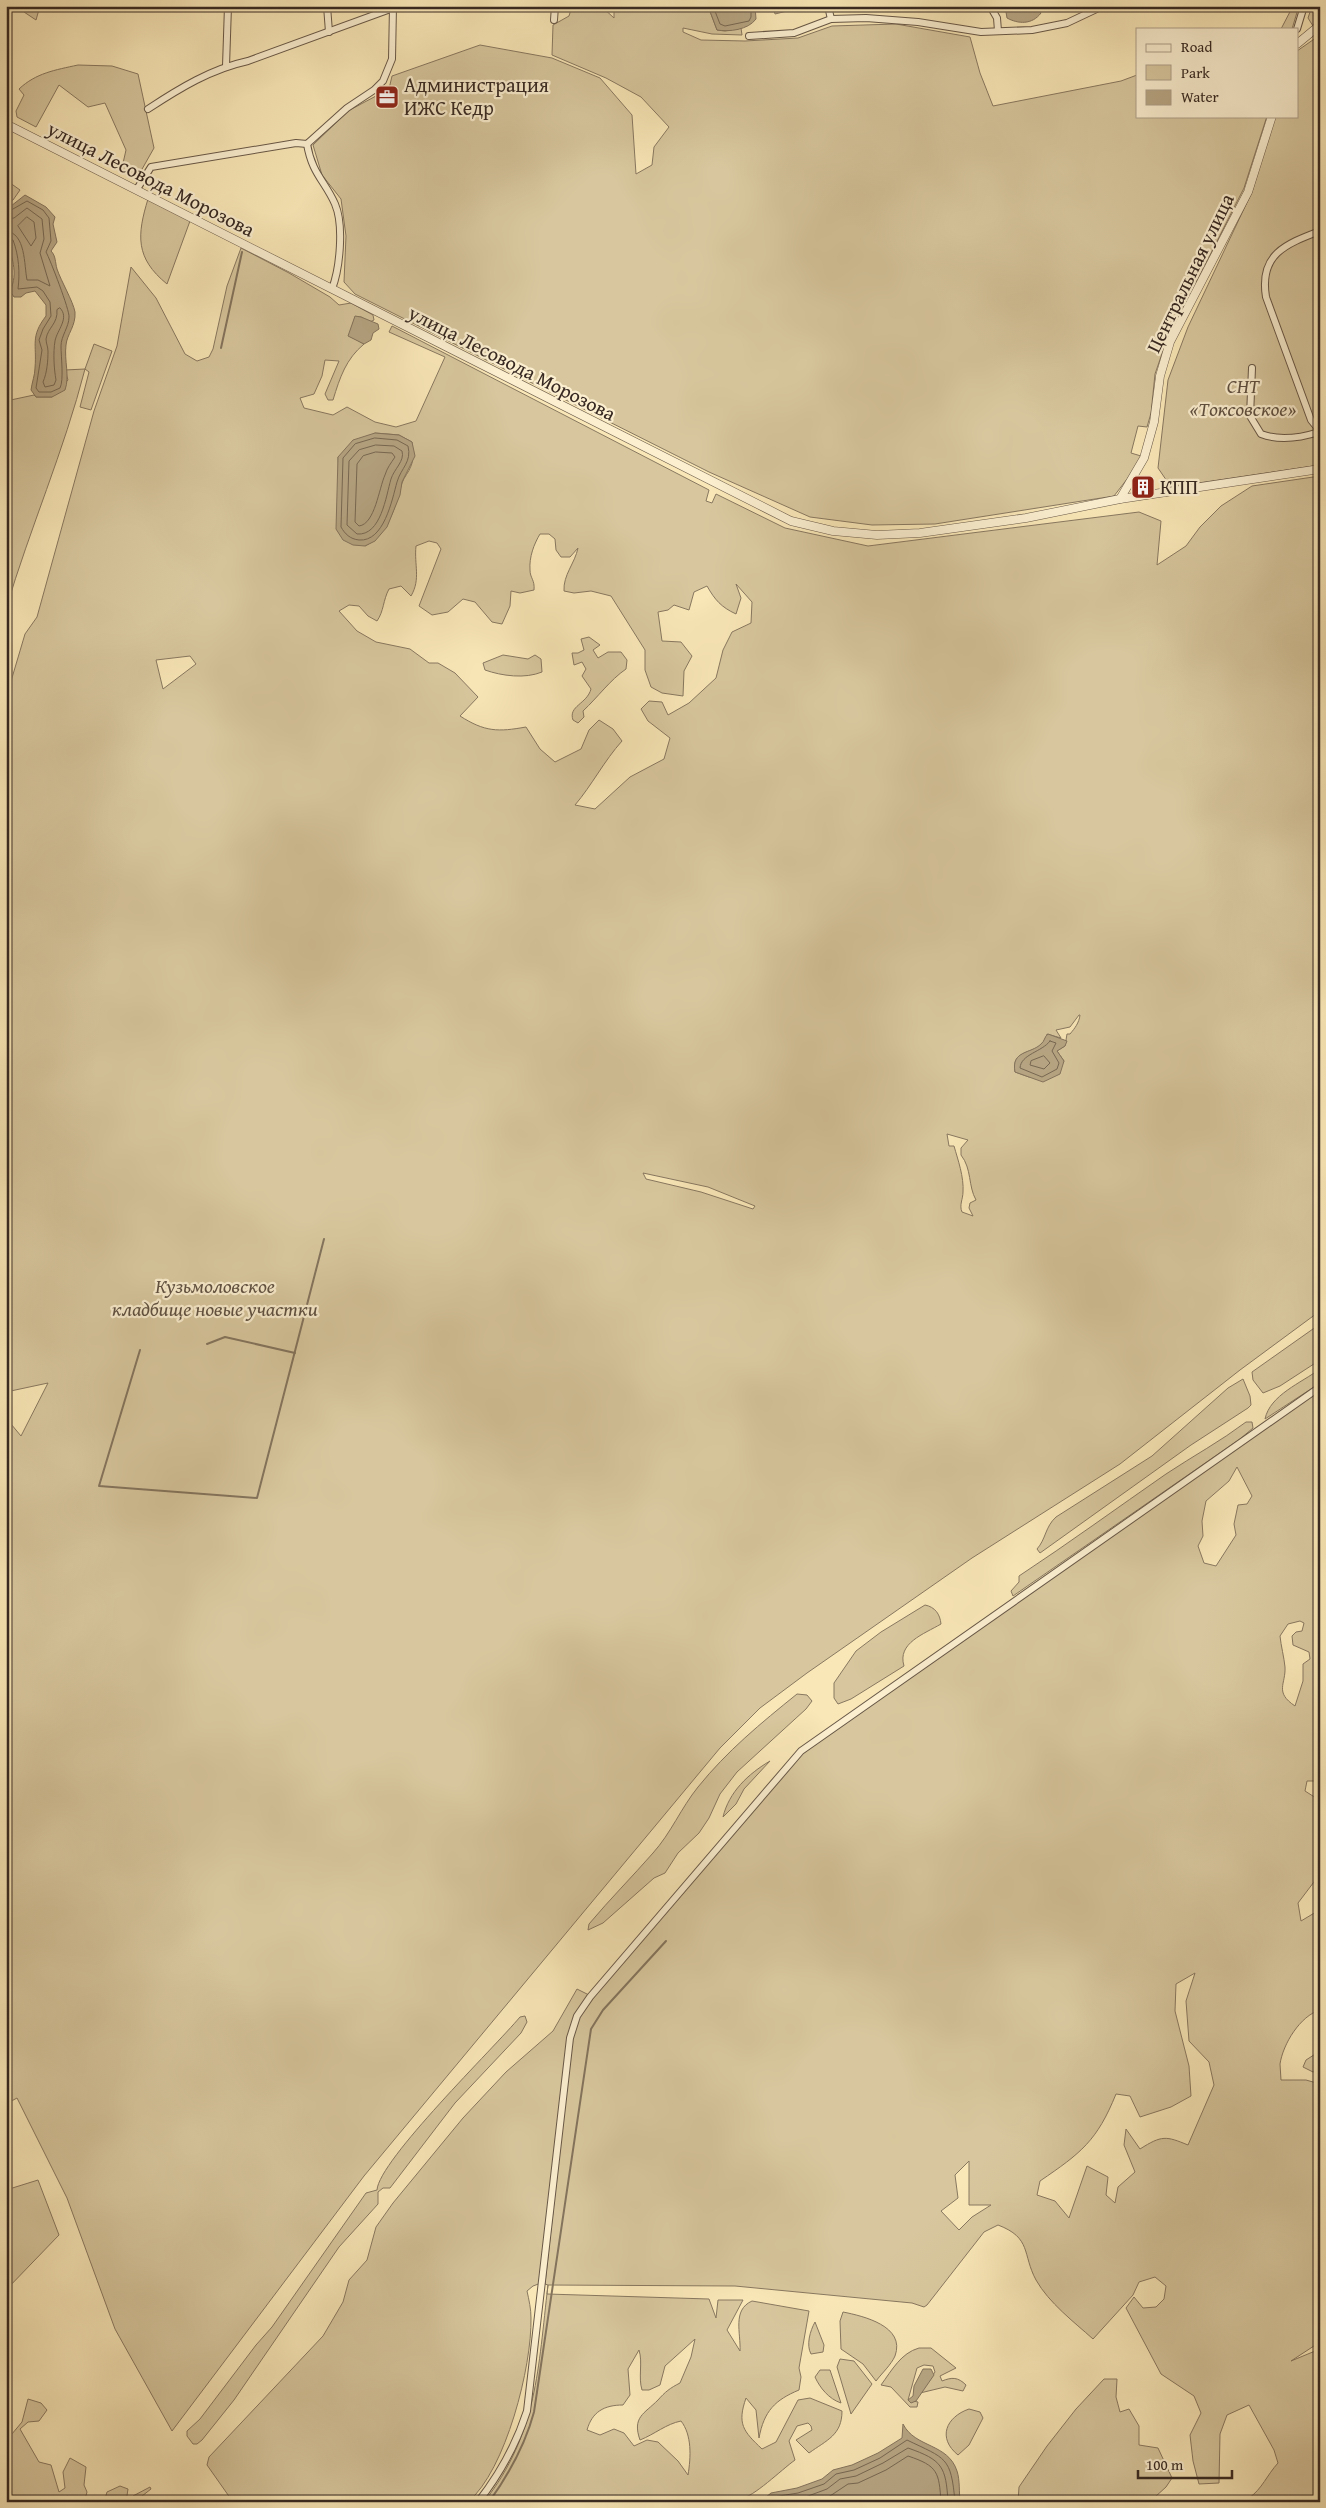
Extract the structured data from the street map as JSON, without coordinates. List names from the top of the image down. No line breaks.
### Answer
{"streets":{"street":["улица Лесовода Морозова","Центральная улица"]},"crossings":[["улица Лесовода Морозова","Центральная улица"]],"parks":["СНТ «Токсовское»","Кузьмоловское кладбище новые участки"],"places":{"office":["Администрация ИЖС Кедр"],"building":["КПП"]},"legend":["Road","Park","Water"],"scale_bar":"100 m"}
